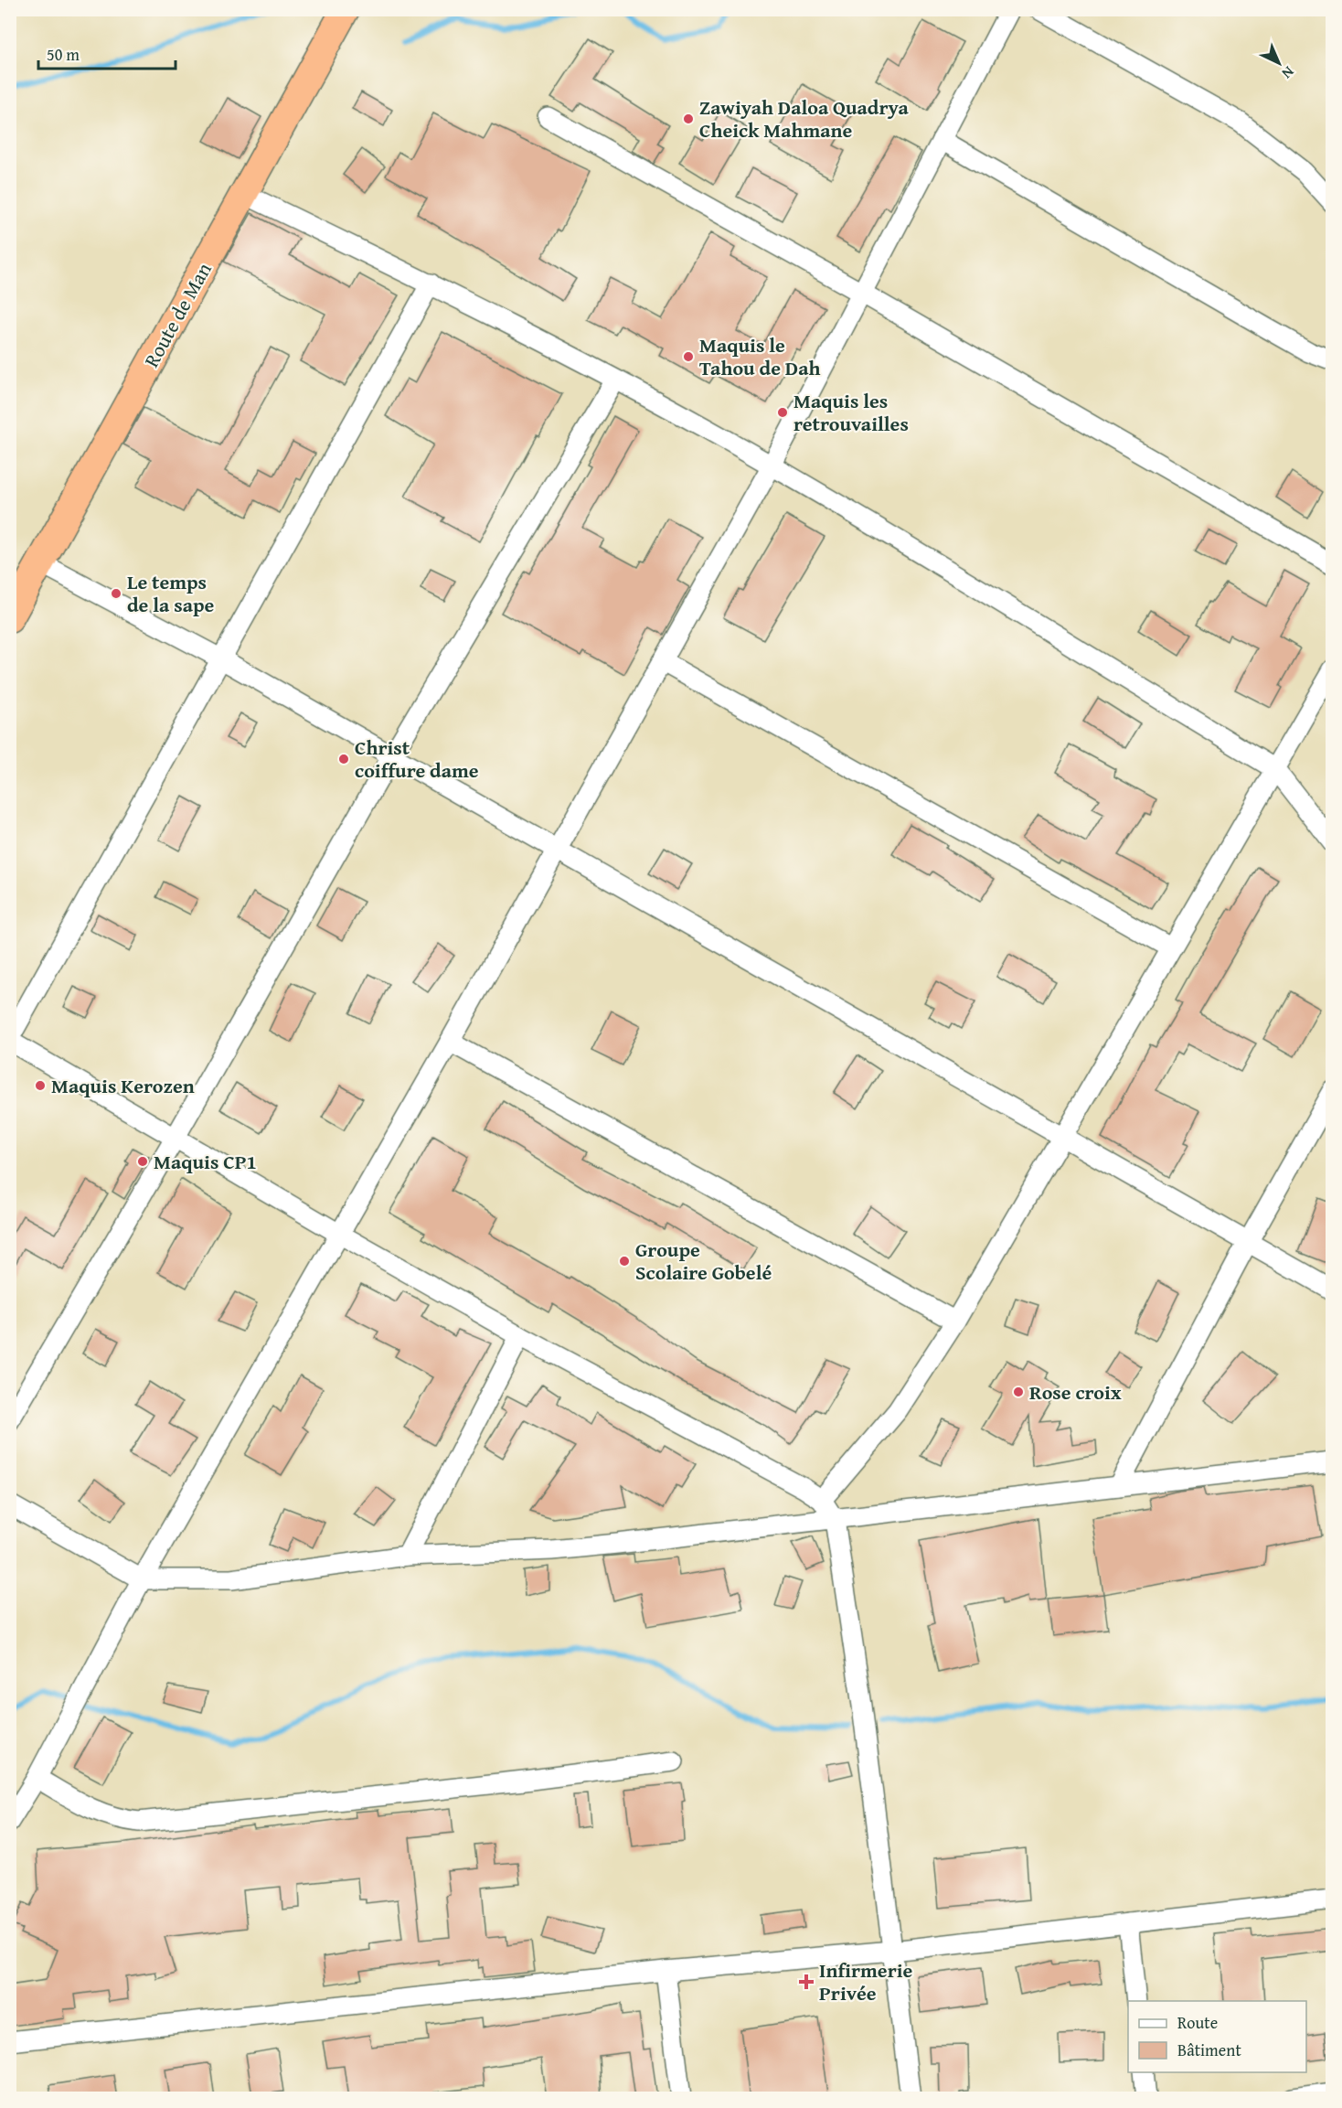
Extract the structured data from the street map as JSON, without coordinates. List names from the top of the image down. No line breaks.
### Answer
{"streets":{"highway":["Route de Man"]},"places":{"other":["Zawiyah Daloa Quadrya Cheick Mahmane","Maquis le Tahou de Dah","Maquis les retrouvailles","Le temps de la sape","Christ coiffure dame","Maquis Kerozen","Maquis CP1","Groupe Scolaire Gobelé","Rose croix"],"health":["Infirmerie Privée"]},"legend":["Route","Bâtiment"],"scale_bar":"50 m","north":"bottom right"}
